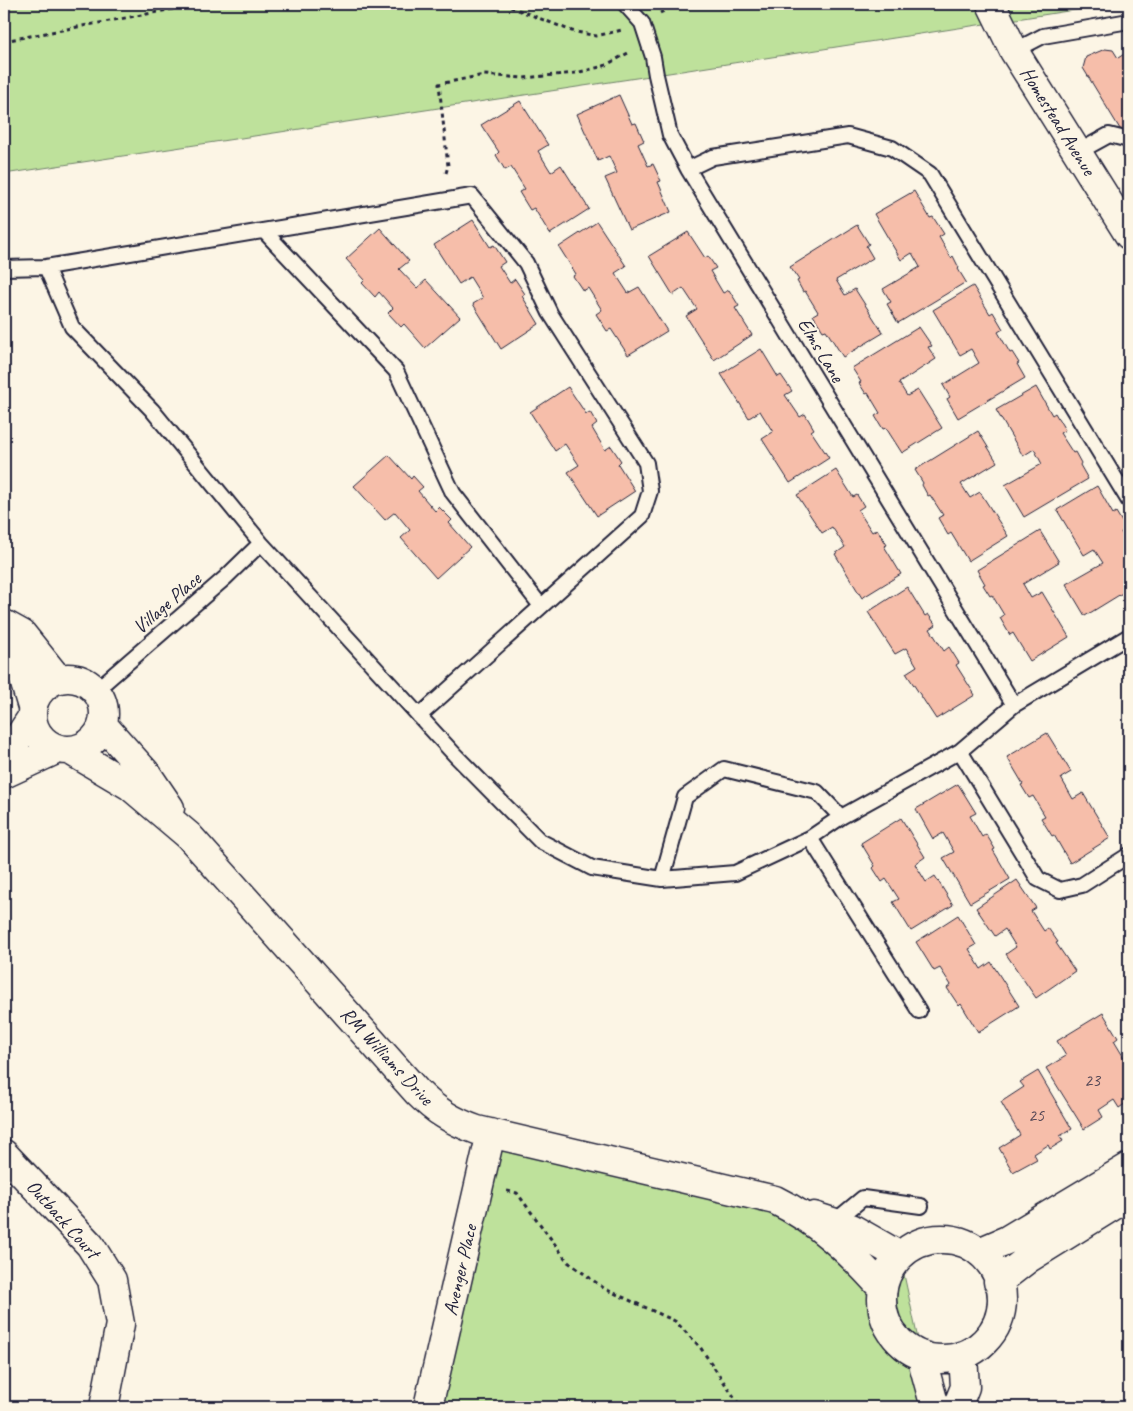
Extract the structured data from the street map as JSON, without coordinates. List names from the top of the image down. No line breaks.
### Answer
{"streets":{"street":["Homestead Avenue","RM Williams Drive","Outback Court","Avenger Place"],"lane":["Elms Lane","Village Place"]},"crossings":[["Village Place","RM Williams Drive"],["RM Williams Drive","Avenger Place"]],"house_numbers":["23","25"]}
